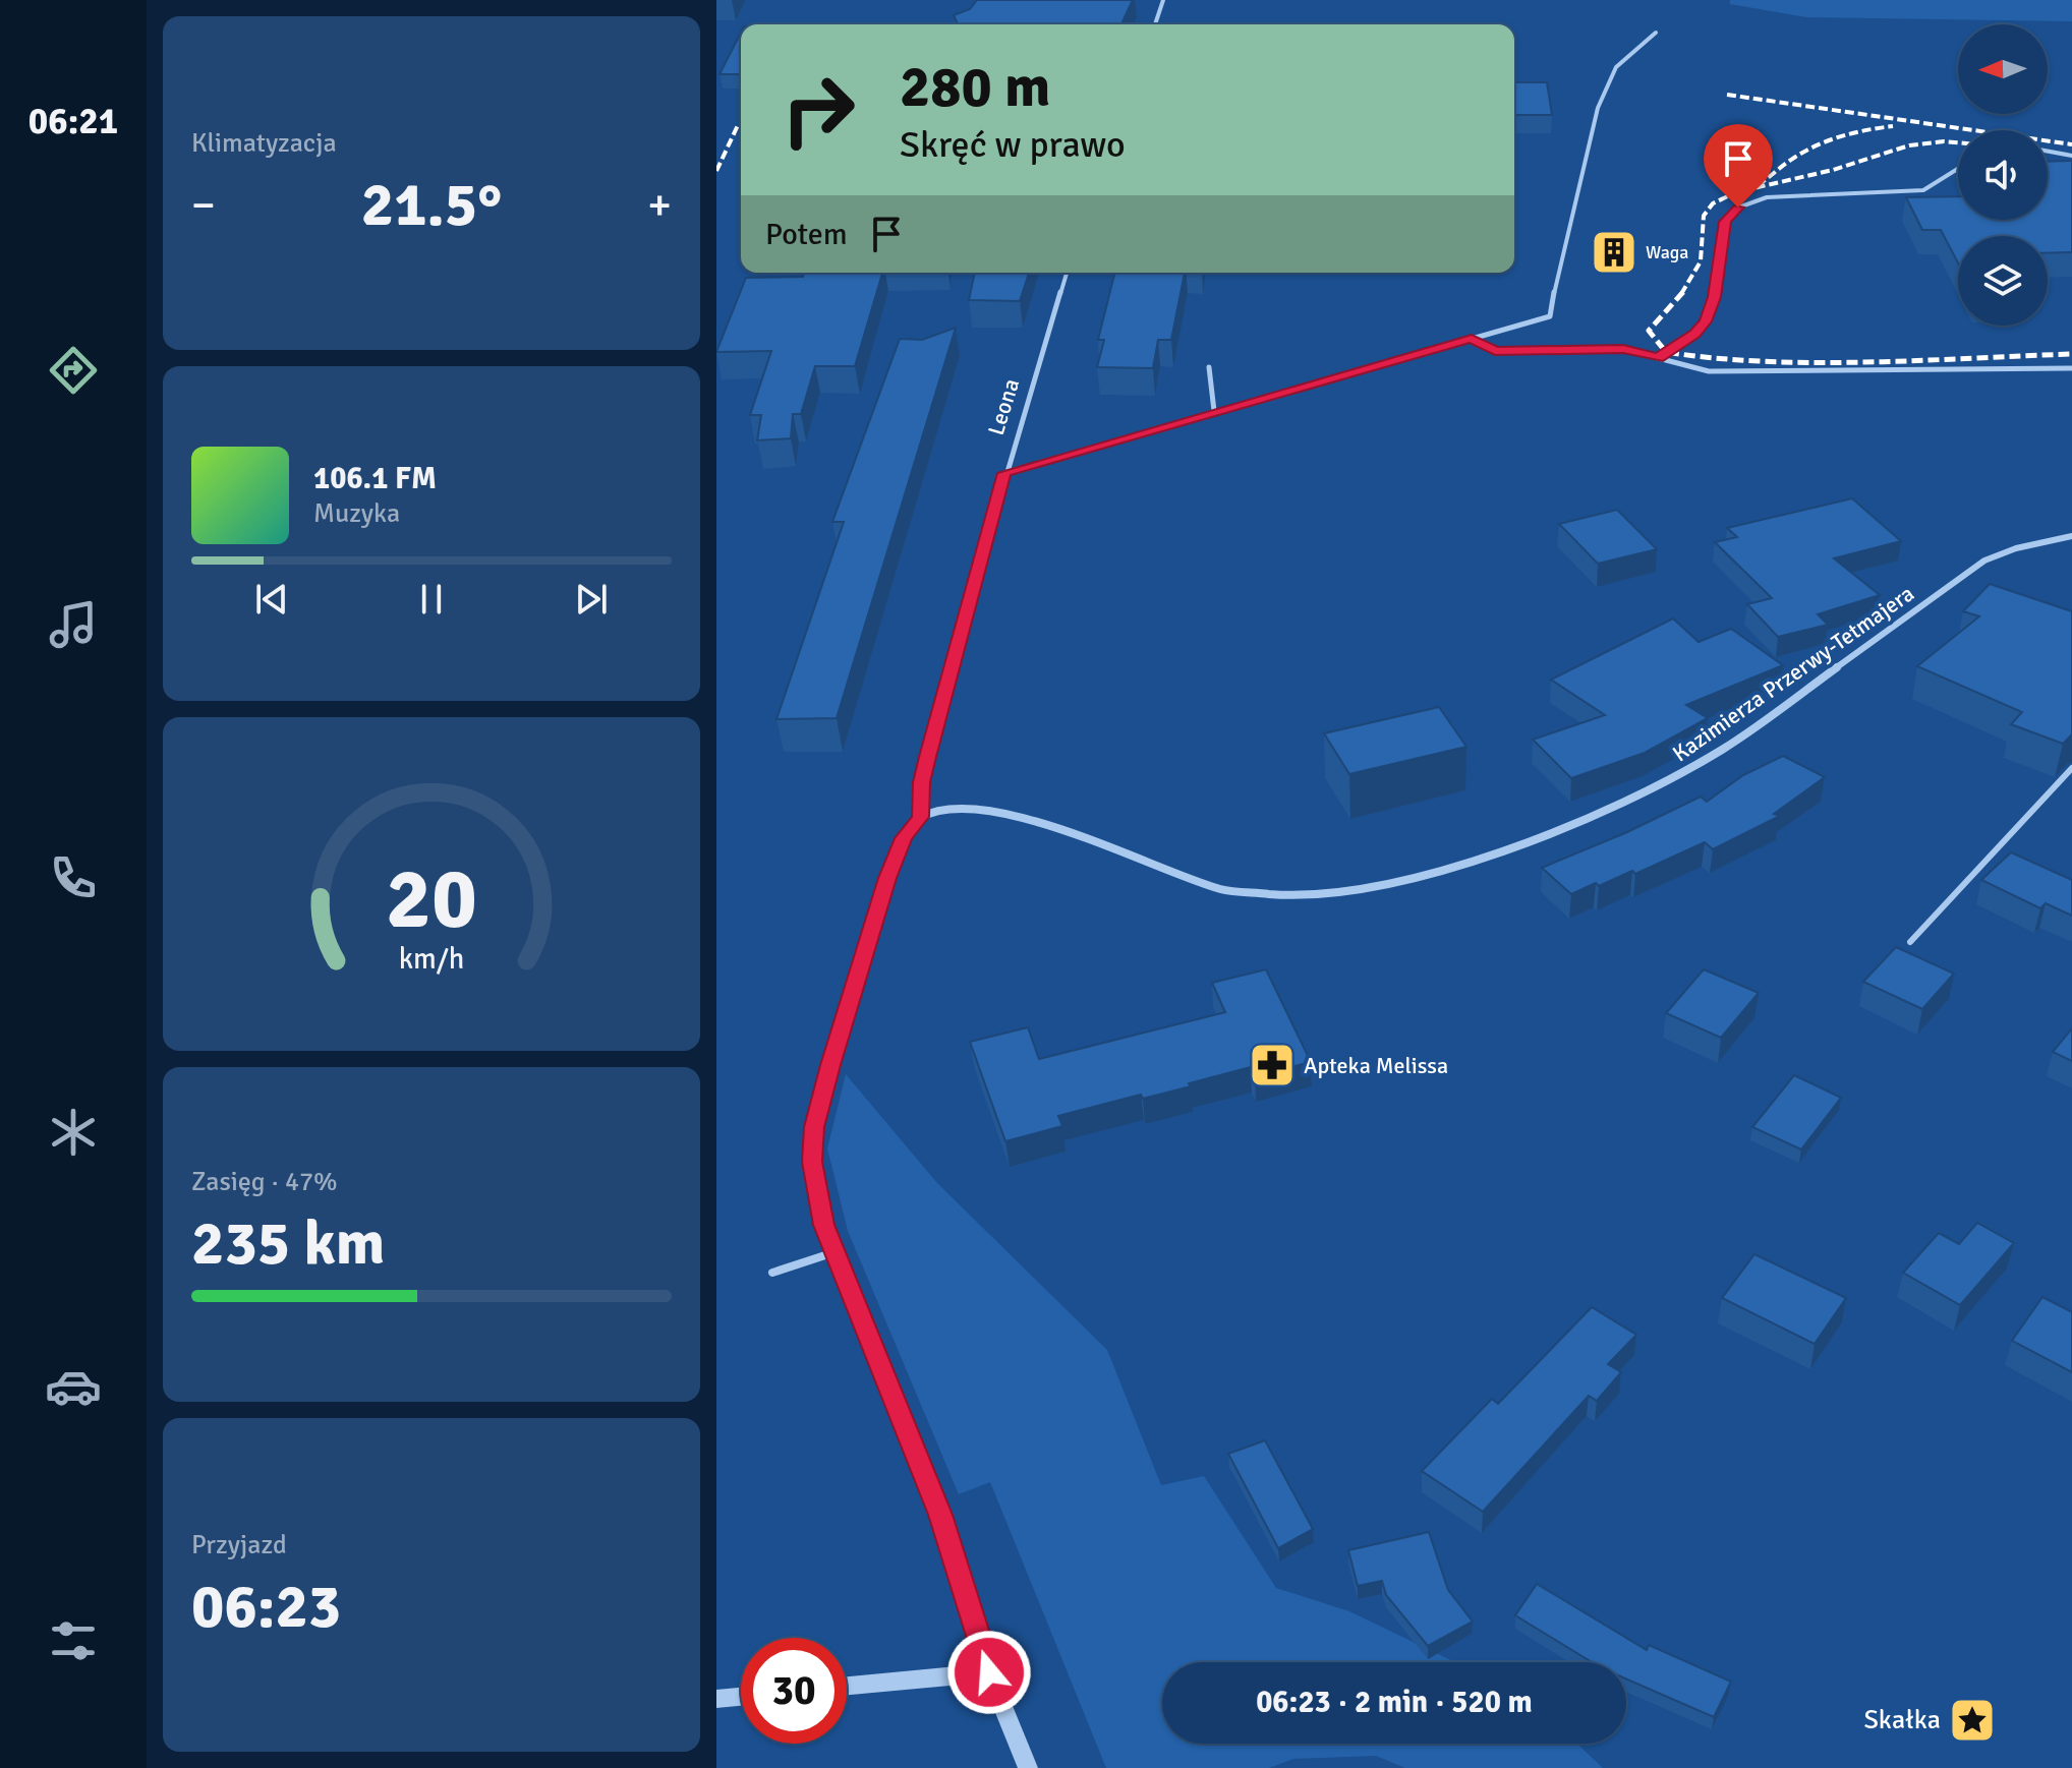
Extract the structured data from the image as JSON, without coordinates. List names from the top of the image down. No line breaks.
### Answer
{"streets":{"street":["Kazimierza Przerwy-Tetmajera"],"lane":["Leona"]},"crossings":[["Leona","Kazimierza Przerwy-Tetmajera"]],"places":{"building":["Waga"],"pharmacy":["Apteka Melissa"],"place":["Skałka"]},"north":"left","page":{"tabs":"06:21","tile":["Klimatyzacja",["Zasięg · 47%","235 km"],["Przyjazd","06:23"]],"turn":["280 m","Skręć w prawo"],"heat":["−","21.5°","+"],"then":"Potem","song":["106.1 FM","Muzyka"],"limit":"30","trip":"06:23 · 2 min · 520 m","gauge":["20","km/h"]}}
